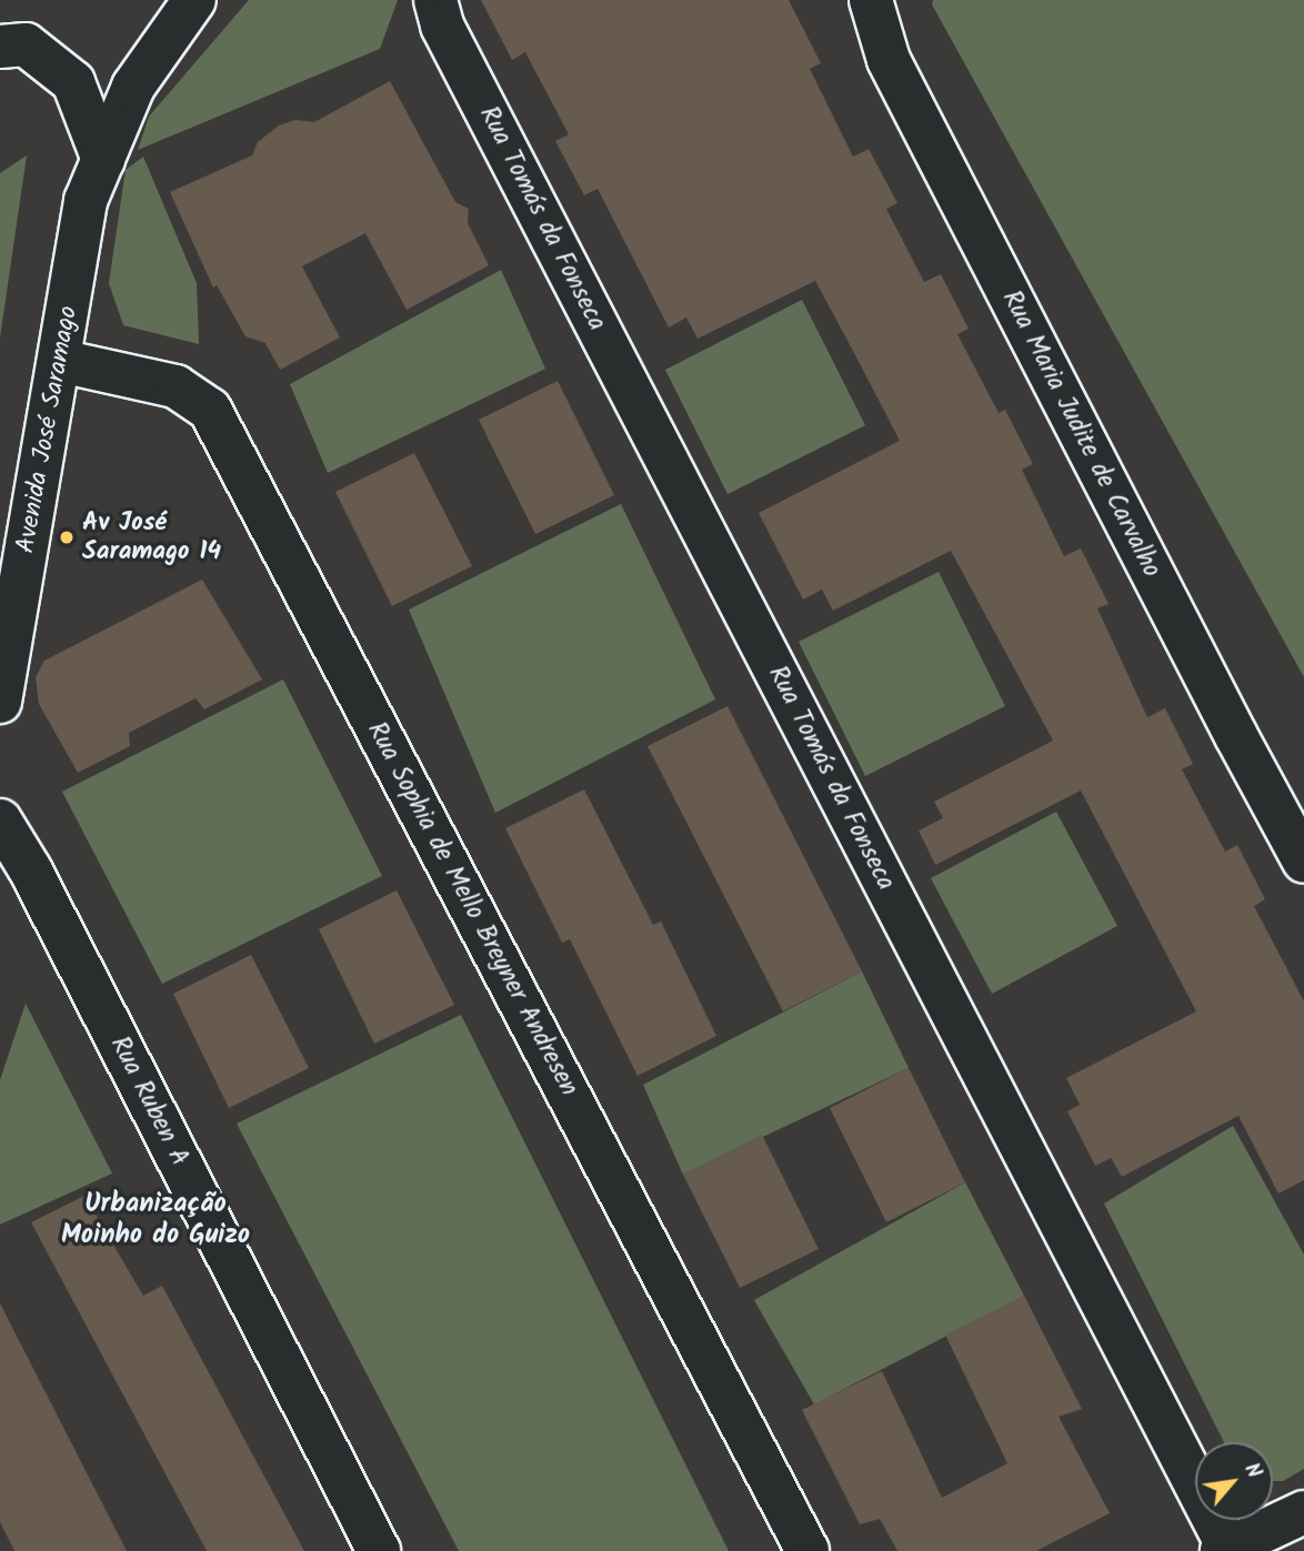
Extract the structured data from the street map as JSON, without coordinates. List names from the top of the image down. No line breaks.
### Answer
{"streets":{"street":["Rua Tomás da Fonseca","Avenida José Saramago","Rua Maria Judite de Carvalho","Rua Sophia de Mello Breyner Andresen","Rua Ruben A"]},"crossings":[["Avenida José Saramago","Rua Sophia de Mello Breyner Andresen"]],"districts":["Urbanização Moinho do Guizo"],"places":["Av José Saramago 14"],"north":"top right"}
